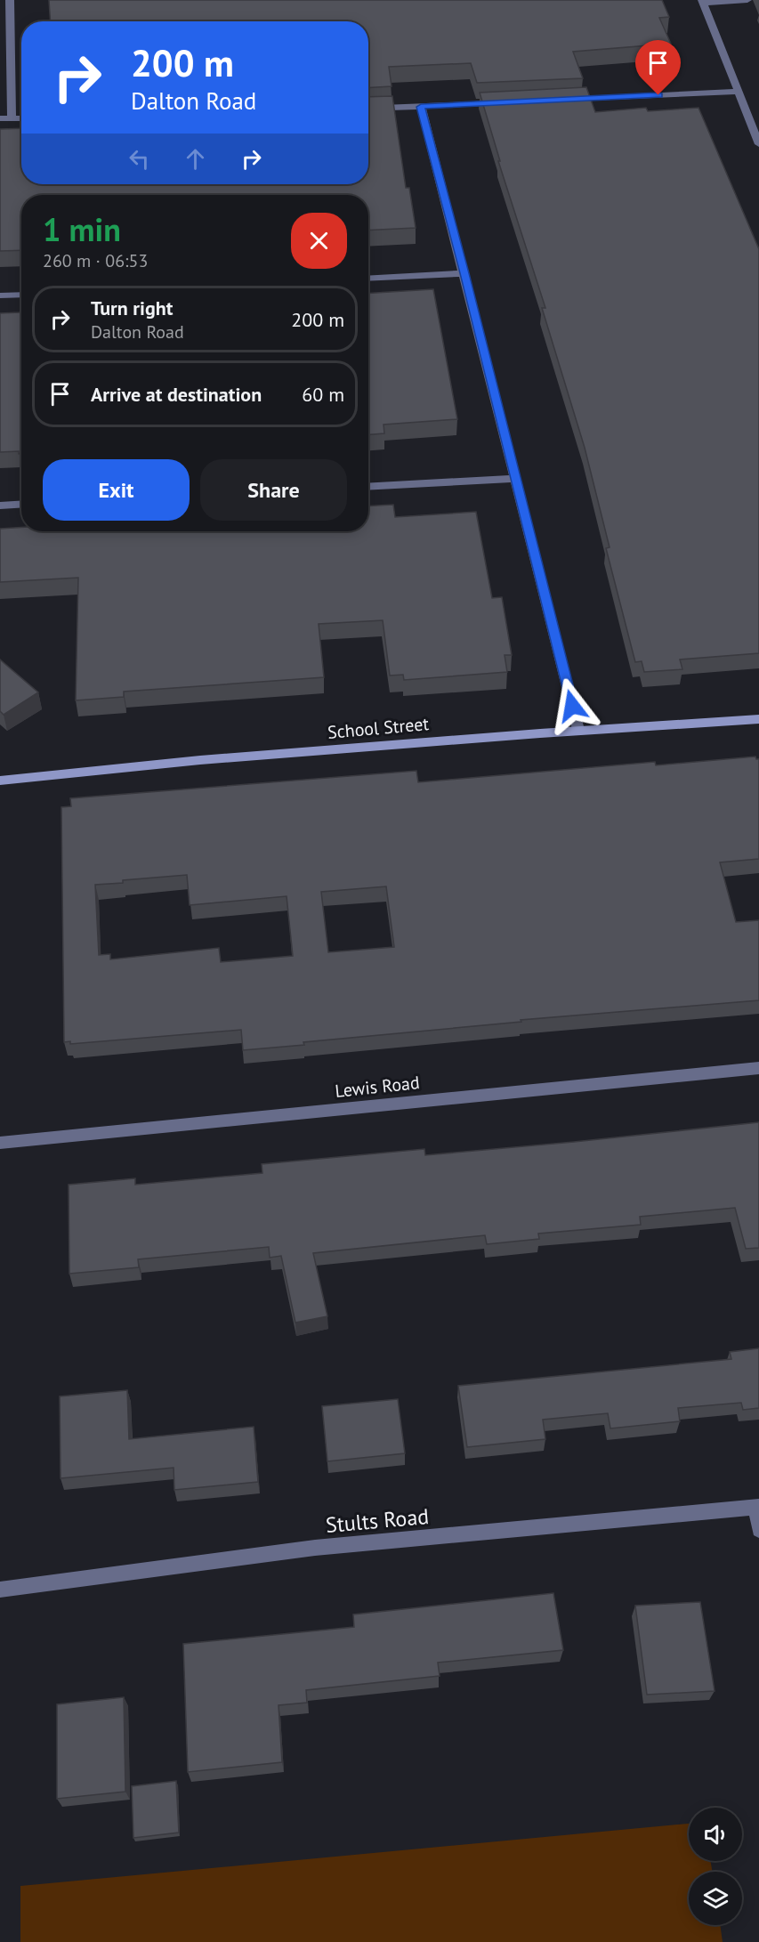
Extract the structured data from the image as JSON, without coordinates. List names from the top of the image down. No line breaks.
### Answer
{"streets":{"street":["School Street","Lewis Road","Stults Road"]},"page":{"turn":["200 m","Dalton Road"],"heading":["1 min","260 m · 06:53"],"list":[{"name":"Turn right","note":"Dalton Road","value":"200 m"},{"name":"Arrive at destination","value":"60 m"}],"buttons":["Exit","Share"]}}
